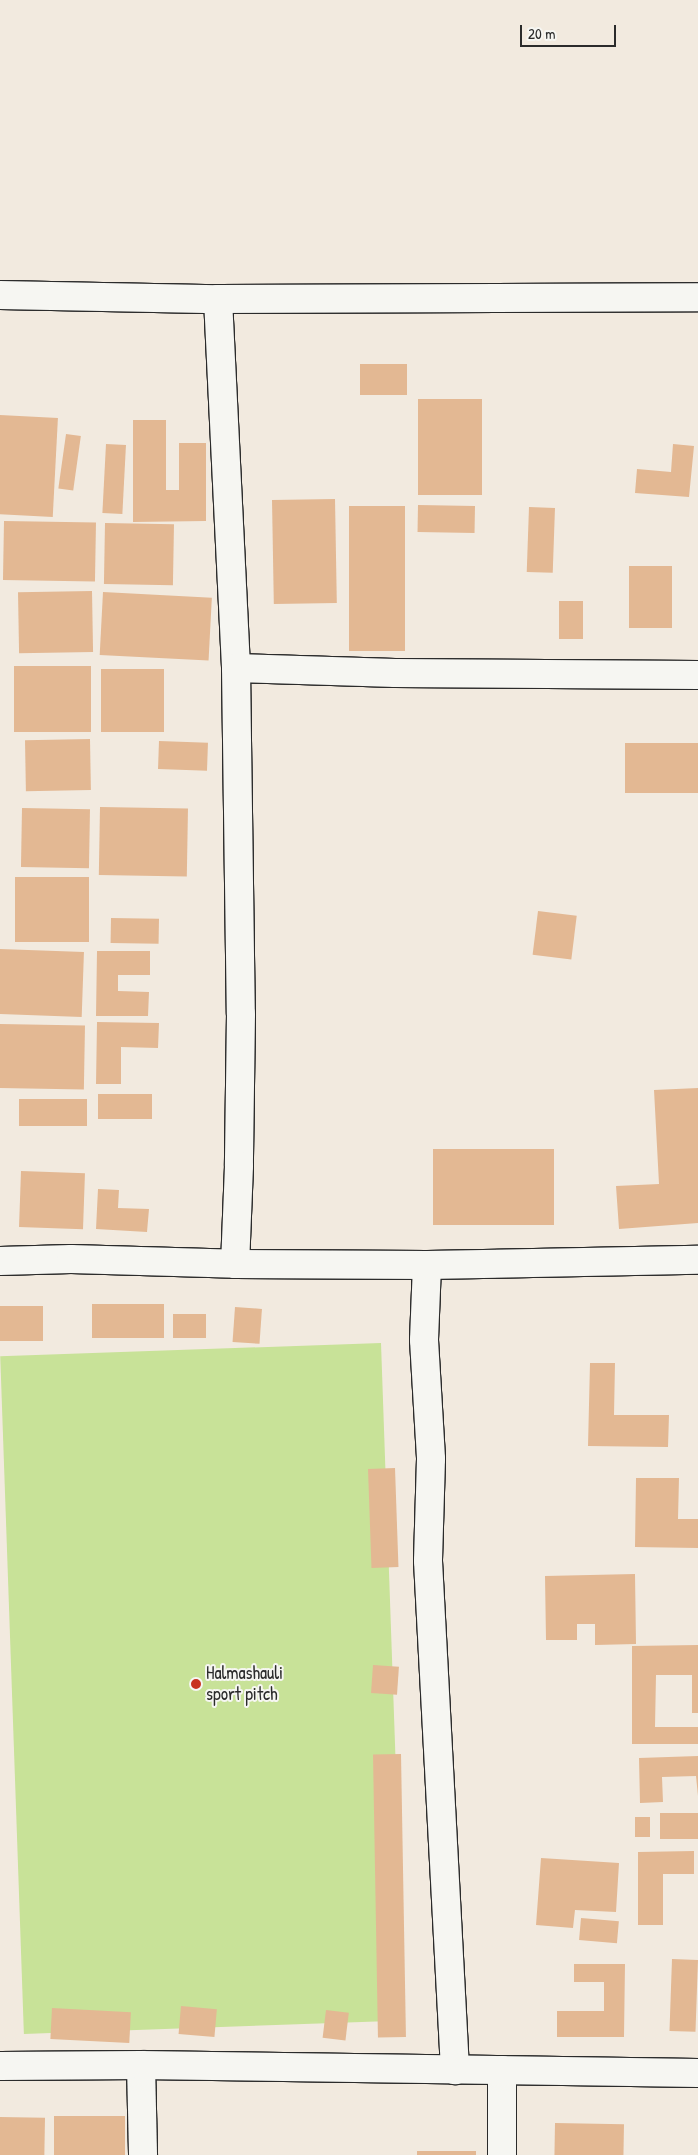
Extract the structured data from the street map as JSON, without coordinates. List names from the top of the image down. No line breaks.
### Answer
{"places":["Halmashauli sport pitch"],"scale_bar":"20 m"}
